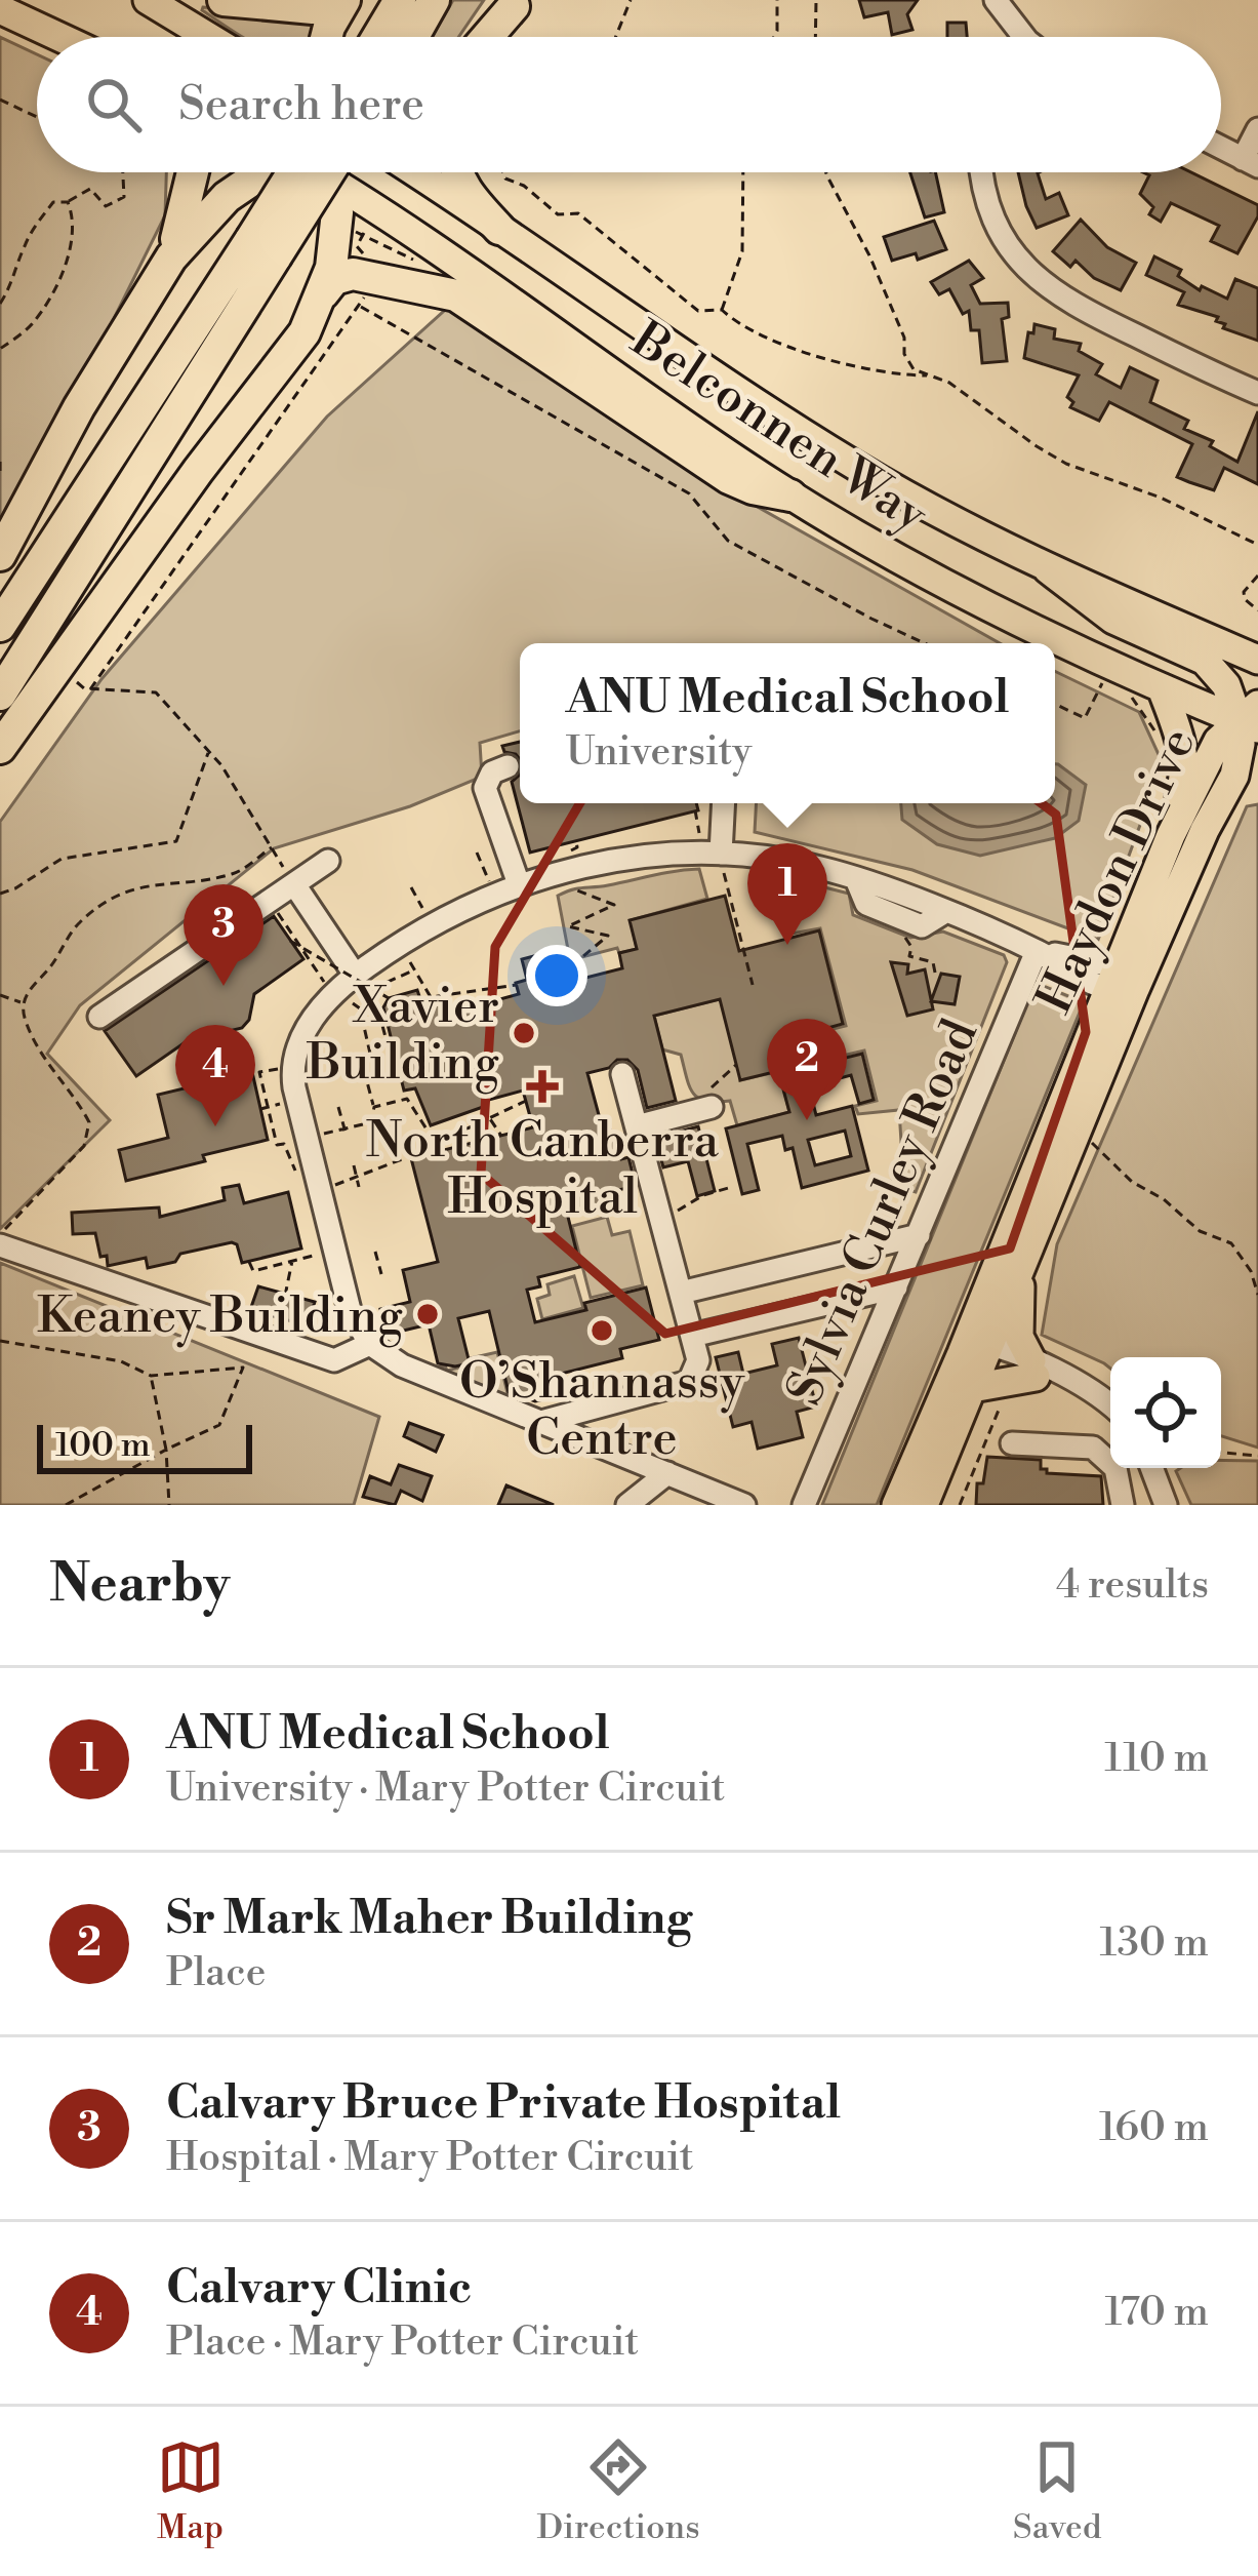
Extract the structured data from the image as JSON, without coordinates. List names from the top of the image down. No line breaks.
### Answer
{"streets":{"main road":["Belconnen Way","Haydon Drive"],"street":["Sylvia Curley Road"]},"crossings":[["Belconnen Way","Haydon Drive"]],"places":{"other":["Xavier Building","Keaney Building","O’Shannassy Centre"],"health":["North Canberra Hospital"]},"scale_bar":"100 m","page":{"search":"Search here","popup":["ANU Medical School","University"],"pins":["1","3","2","4"],"scale":"100 m","heading":["Nearby","4 results"],"list":[{"mark":"1","name":"ANU Medical School","note":"University · Mary Potter Circuit","value":"110 m"},{"mark":"2","name":"Sr Mark Maher Building","note":"Place","value":"130 m"},{"mark":"3","name":"Calvary Bruce Private Hospital","note":"Hospital · Mary Potter Circuit","value":"160 m"},{"mark":"4","name":"Calvary Clinic","note":"Place · Mary Potter Circuit","value":"170 m"}],"nav":["Map","Directions","Saved"]}}
